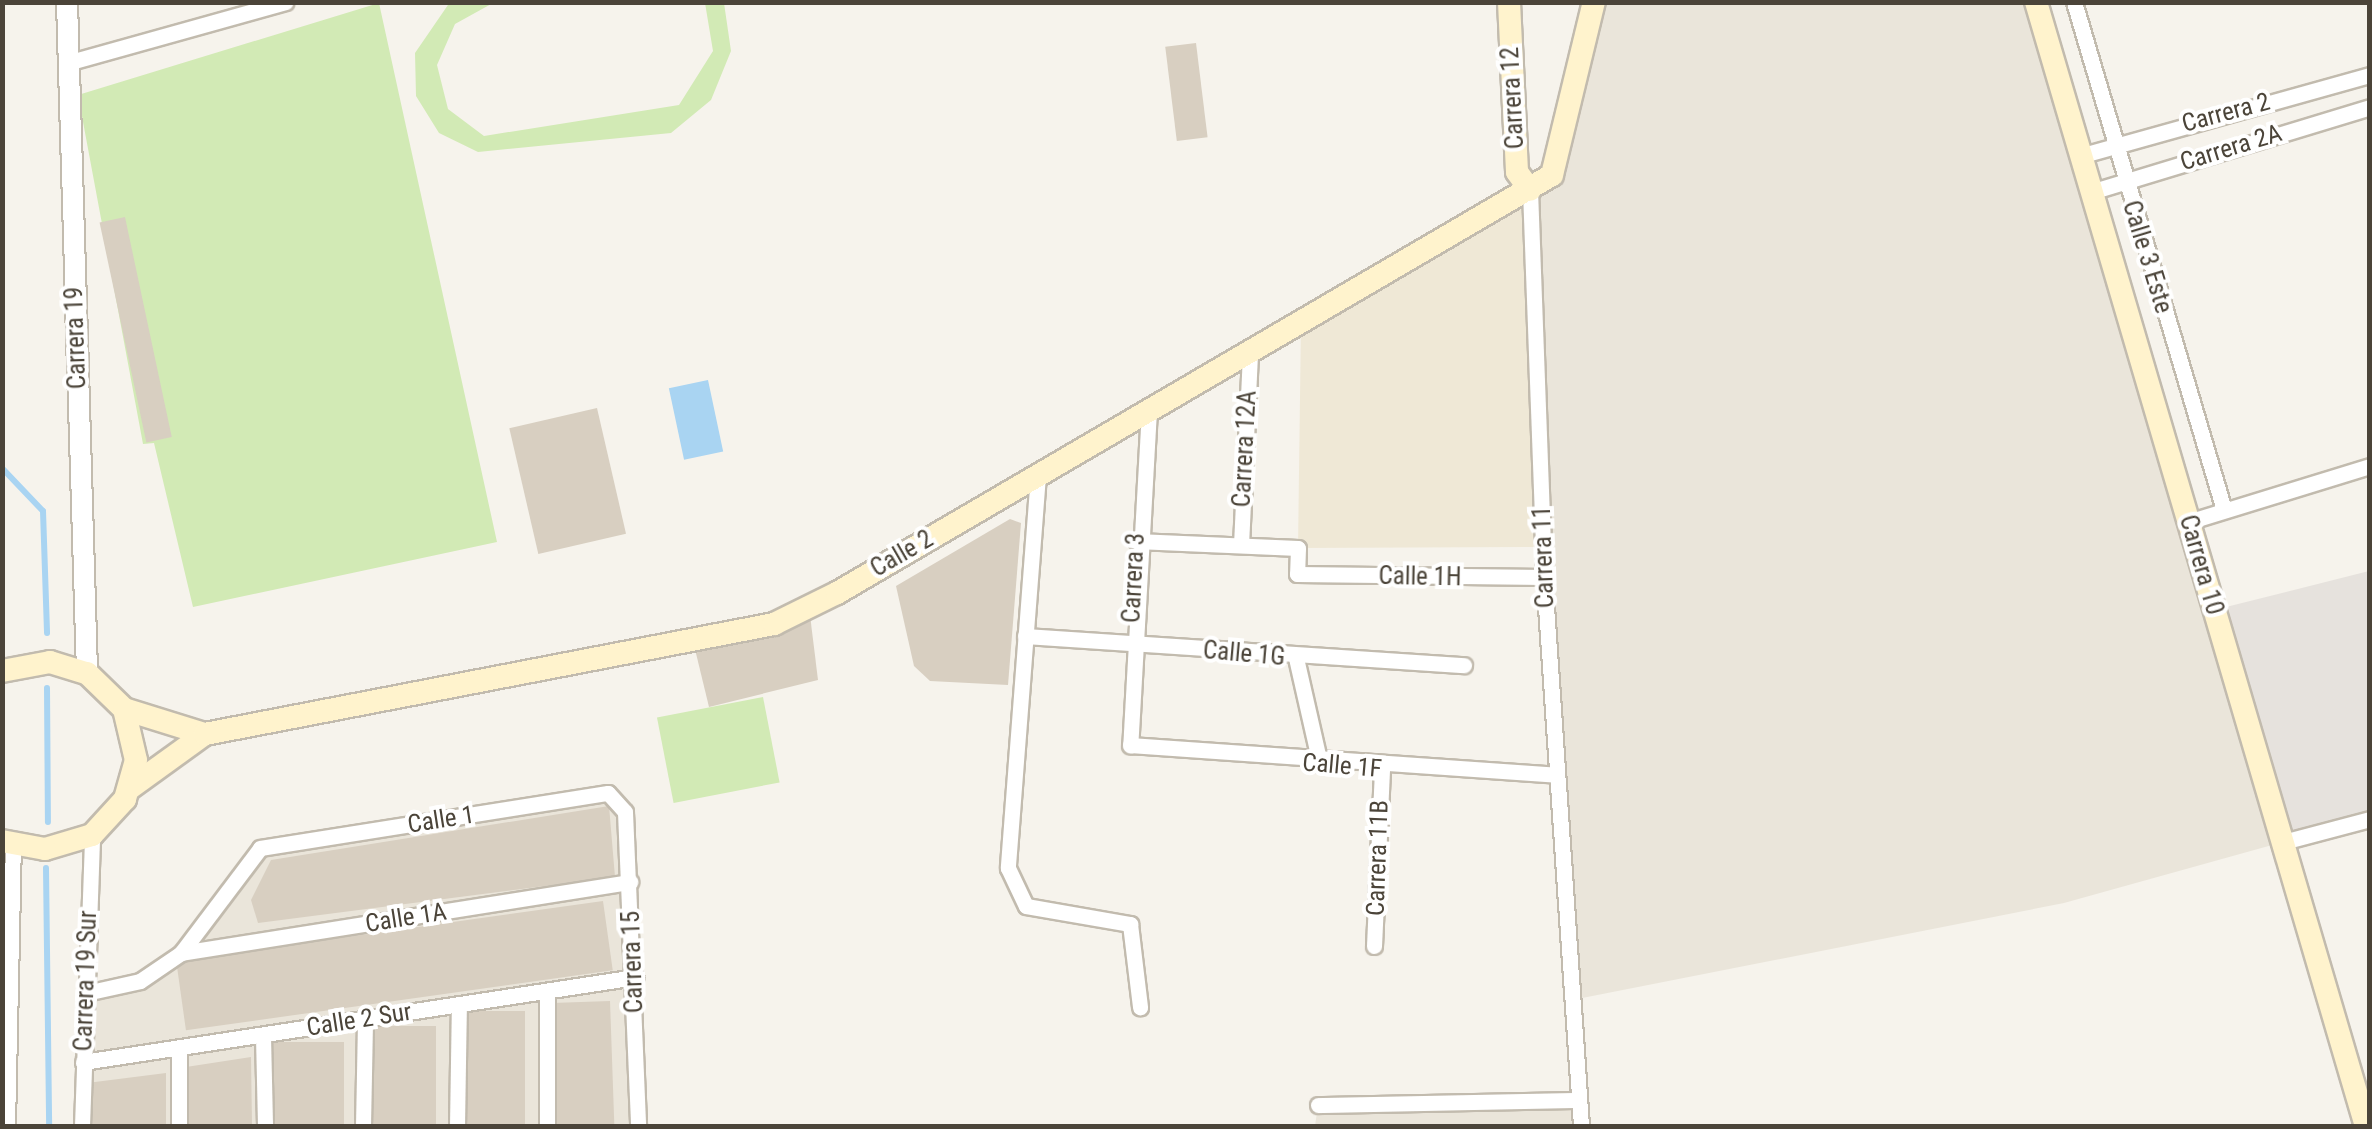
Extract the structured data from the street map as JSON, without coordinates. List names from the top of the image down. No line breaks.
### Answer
{"streets":{"main road":["Carrera 12","Calle 2","Carrera 10"],"street":["Carrera 2","Carrera 2A","Calle 3 Este","Carrera 19","Carrera 12A","Carrera 11","Calle 1H","Carrera 3","Calle 1G","Calle 1F","Calle 1","Carrera 11B","Calle 1A","Carrera 15","Carrera 19 Sur","Calle 2 Sur"]},"crossings":[["Carrera 12","Calle 2"],["Carrera 12","Carrera 11"],["Carrera 2","Calle 3 Este"],["Carrera 2","Carrera 10"],["Carrera 2A","Calle 3 Este"],["Carrera 2A","Carrera 10"],["Carrera 12A","Calle 2"],["Carrera 12A","Calle 1H"],["Calle 2","Carrera 11"],["Calle 2","Carrera 3"],["Calle 2","Carrera 19 Sur"],["Carrera 11","Calle 1H"],["Carrera 11","Calle 1F"],["Carrera 3","Calle 1G"],["Carrera 3","Calle 1F"],["Calle 1F","Carrera 11B"],["Calle 1","Calle 1A"],["Calle 1","Carrera 15"],["Calle 1A","Carrera 15"],["Carrera 15","Calle 2 Sur"],["Carrera 19 Sur","Calle 2 Sur"]]}
